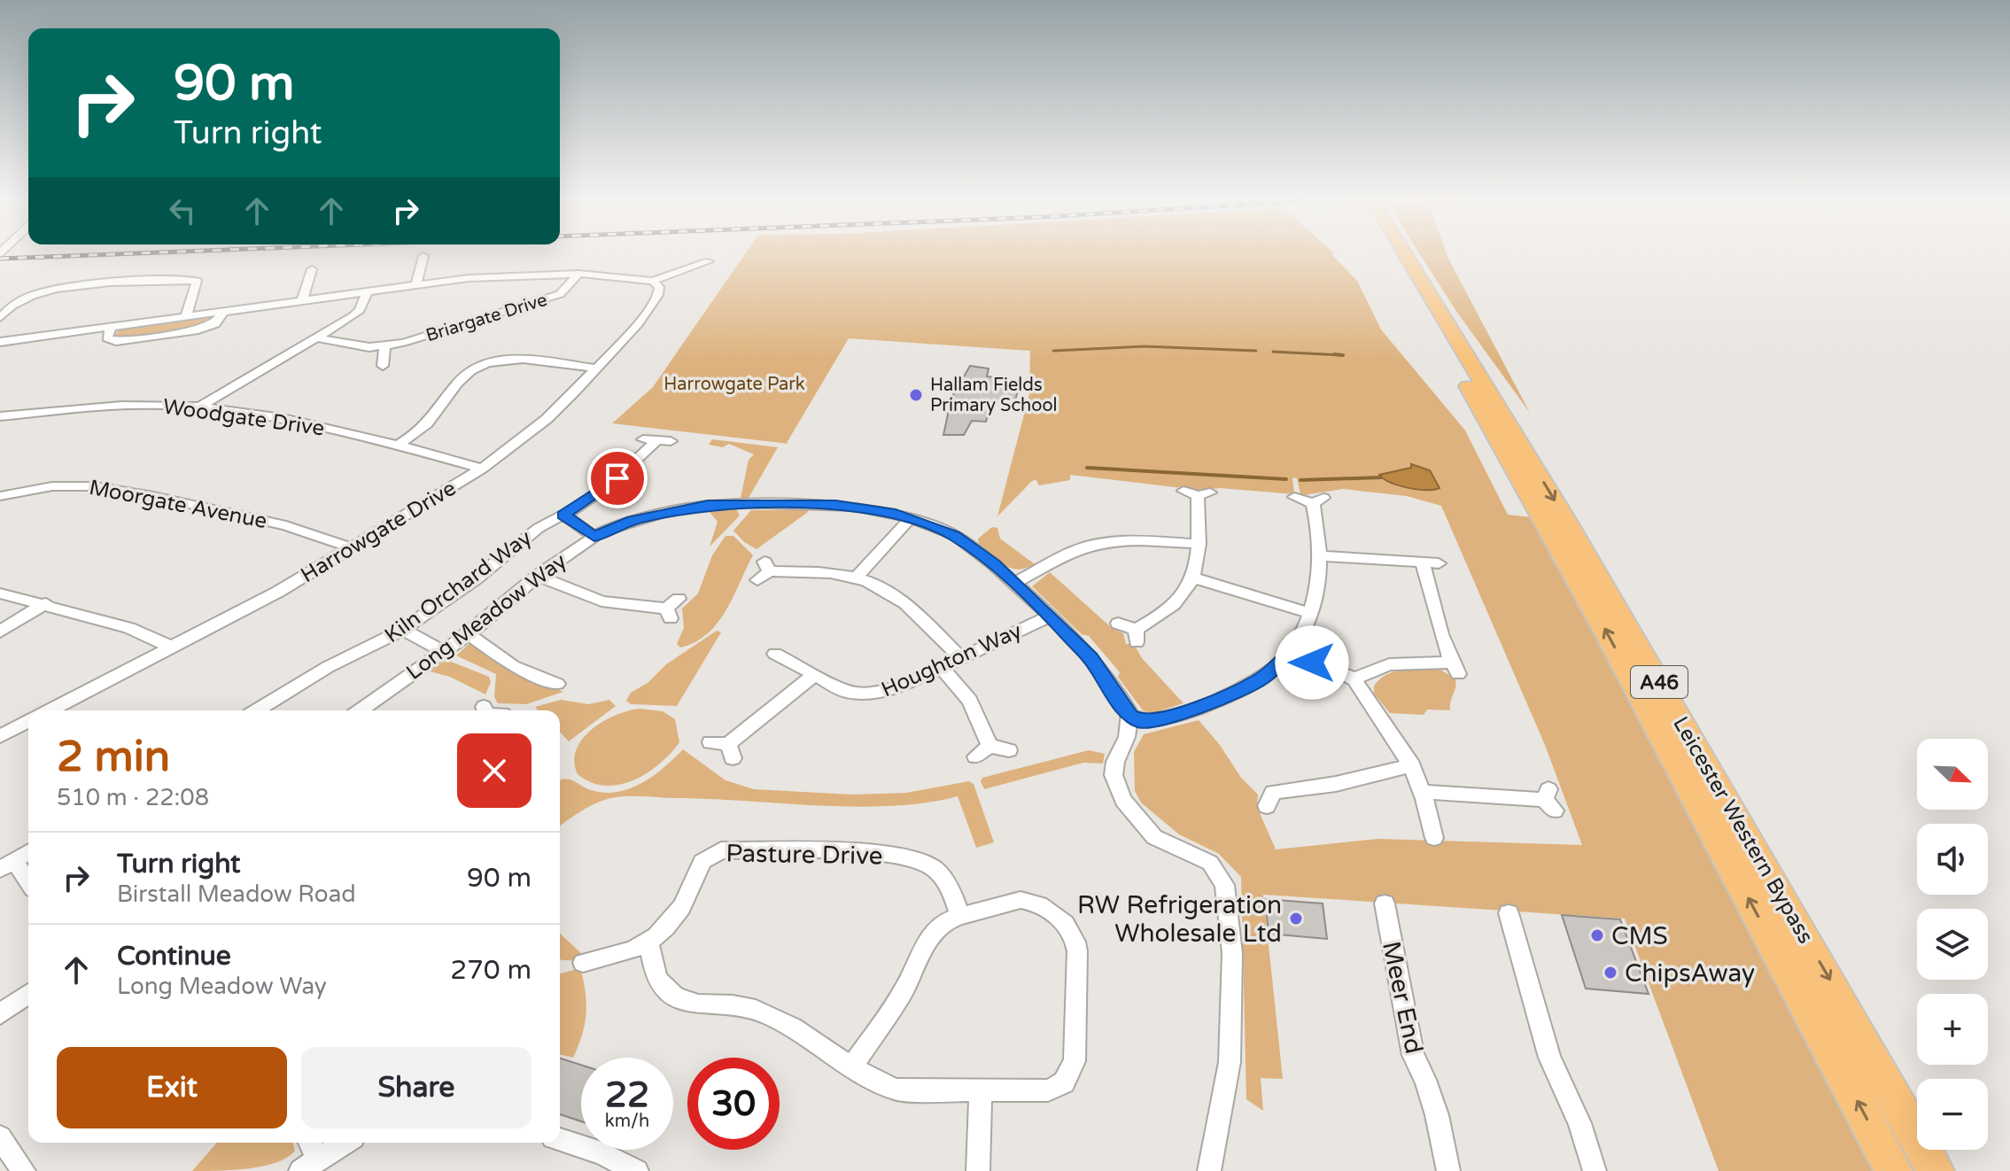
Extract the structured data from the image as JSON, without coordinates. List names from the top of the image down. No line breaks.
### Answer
{"streets":{"highway":["A46","Leicester Western Bypass"],"street":["Briargate Drive","Woodgate Drive","Moorgate Avenue","Harrowgate Drive","Kiln Orchard Way","Long Meadow Way","Houghton Way","Pasture Drive","Meer End"]},"crossings":[["Woodgate Drive","Harrowgate Drive"],["Moorgate Avenue","Harrowgate Drive"],["Long Meadow Way","Houghton Way"]],"parks":["Harrowgate Park"],"places":["Hallam Fields Primary School","RW Refrigeration Wholesale Ltd","CMS","ChipsAway"],"north":"bottom right","page":{"turn":["90 m","Turn right"],"heading":["2 min","510 m · 22:08"],"map_buttons":["+","−"],"list":[{"name":"Turn right","note":"Birstall Meadow Road","value":"90 m"},{"name":"Continue","note":"Long Meadow Way","value":"270 m"}],"buttons":["Exit","Share"],"speed":"22 km/h","limit":"30"}}
